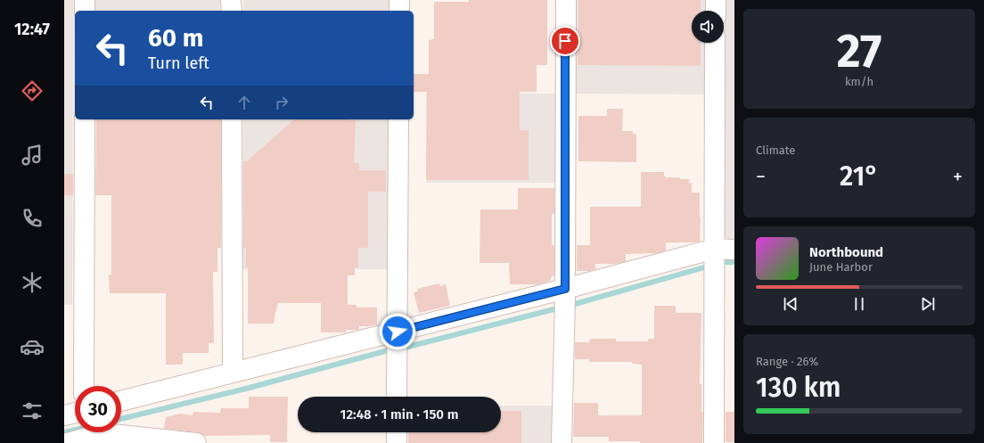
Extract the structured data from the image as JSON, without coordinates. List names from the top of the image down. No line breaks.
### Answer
{"page":{"tabs":"12:47","tile":[["27","km/h"],"Climate",["Range · 26%","130 km"]],"turn":["60 m","Turn left"],"heat":["−","21°","+"],"song":["Northbound","June Harbor"],"limit":"30","trip":"12:48 · 1 min · 150 m"}}
